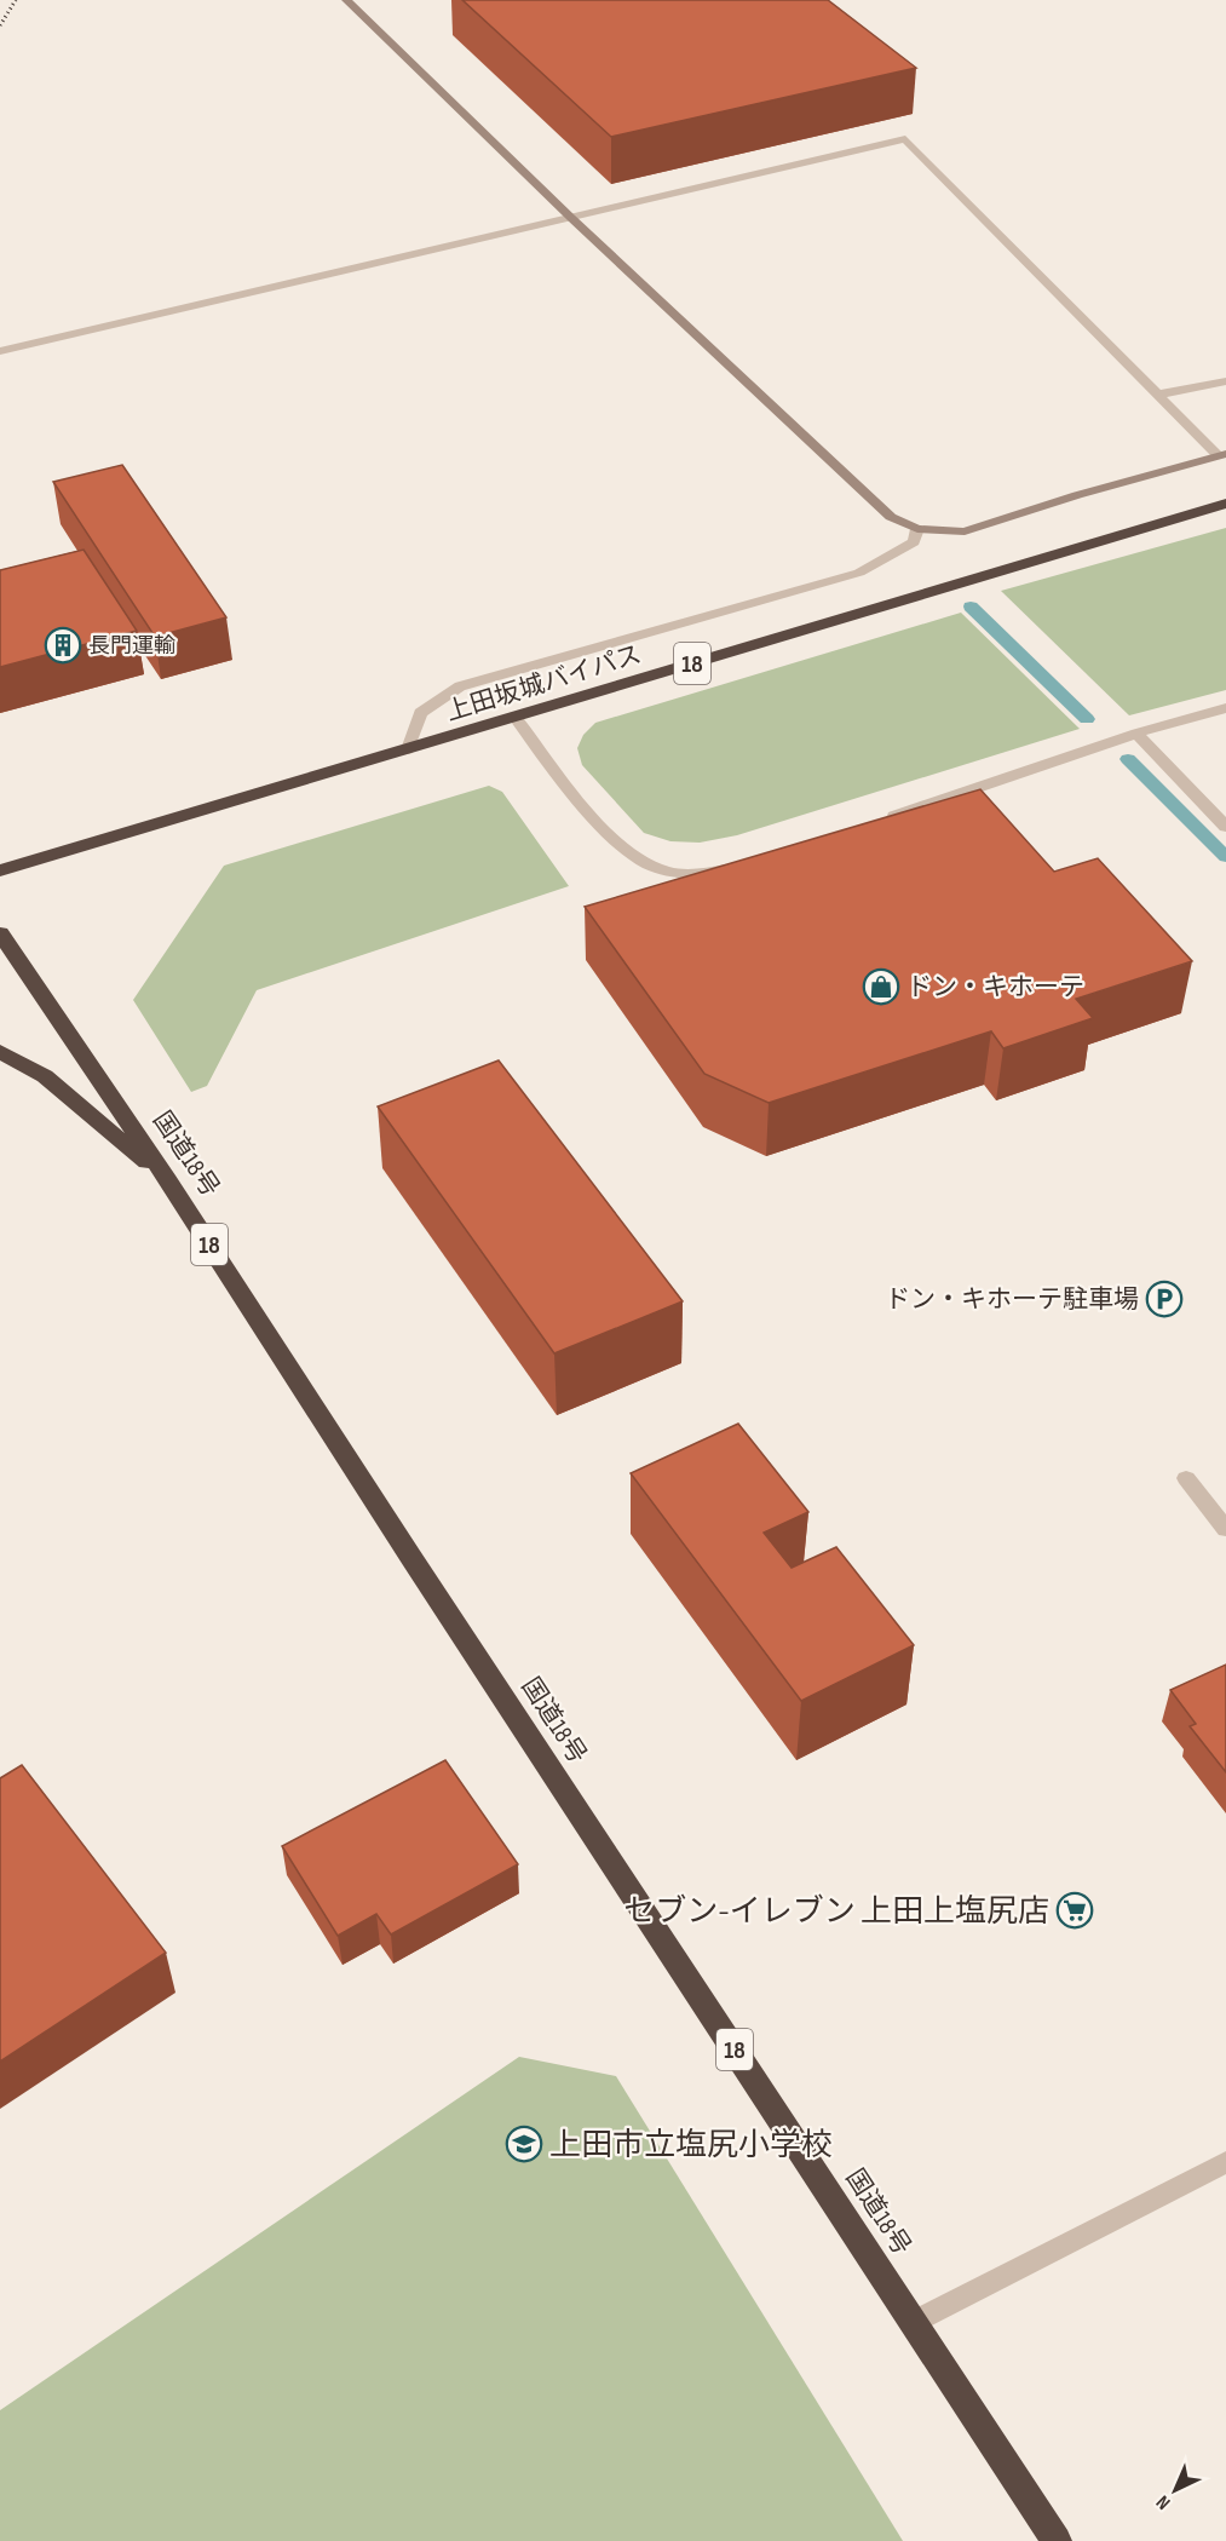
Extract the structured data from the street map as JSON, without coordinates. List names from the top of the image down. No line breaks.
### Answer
{"streets":{"highway":["18","上田坂城バイパス","国道18号"]},"places":{"building":["長門運輸"],"shop":["ドン・キホーテ"],"parking":["ドン・キホーテ駐車場"],"supermarket":["セブン-イレブン 上田上塩尻店"],"school or university":["上田市立塩尻小学校"]},"north":"bottom left"}
